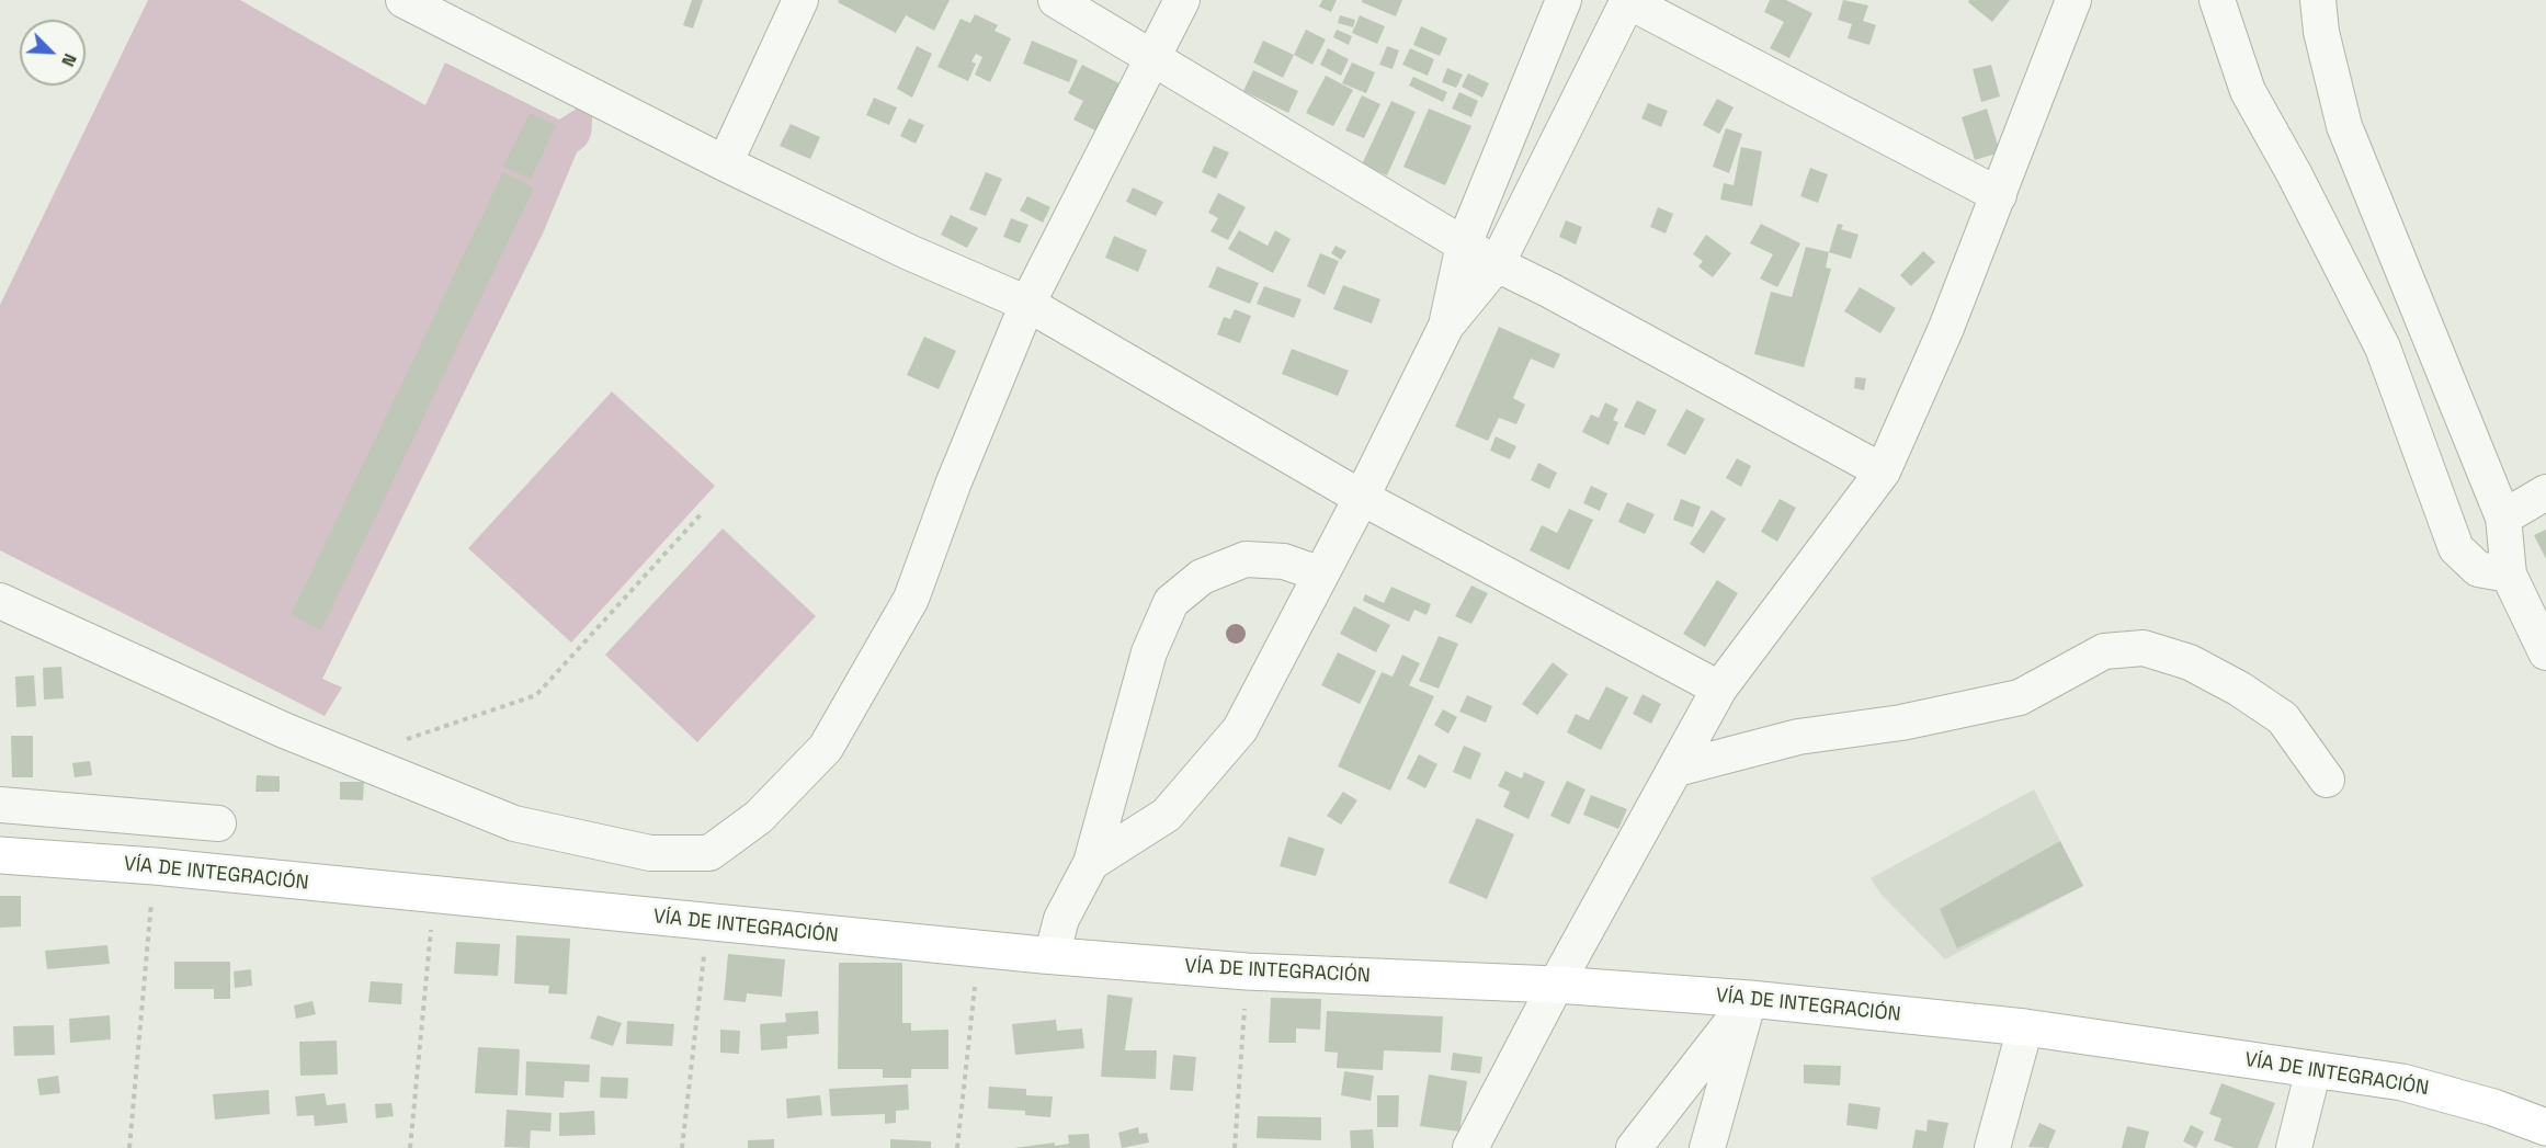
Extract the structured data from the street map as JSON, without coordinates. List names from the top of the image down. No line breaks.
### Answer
{"streets":{"main road":["VÍA DE INTEGRACIÓN"]},"north":"bottom right"}
